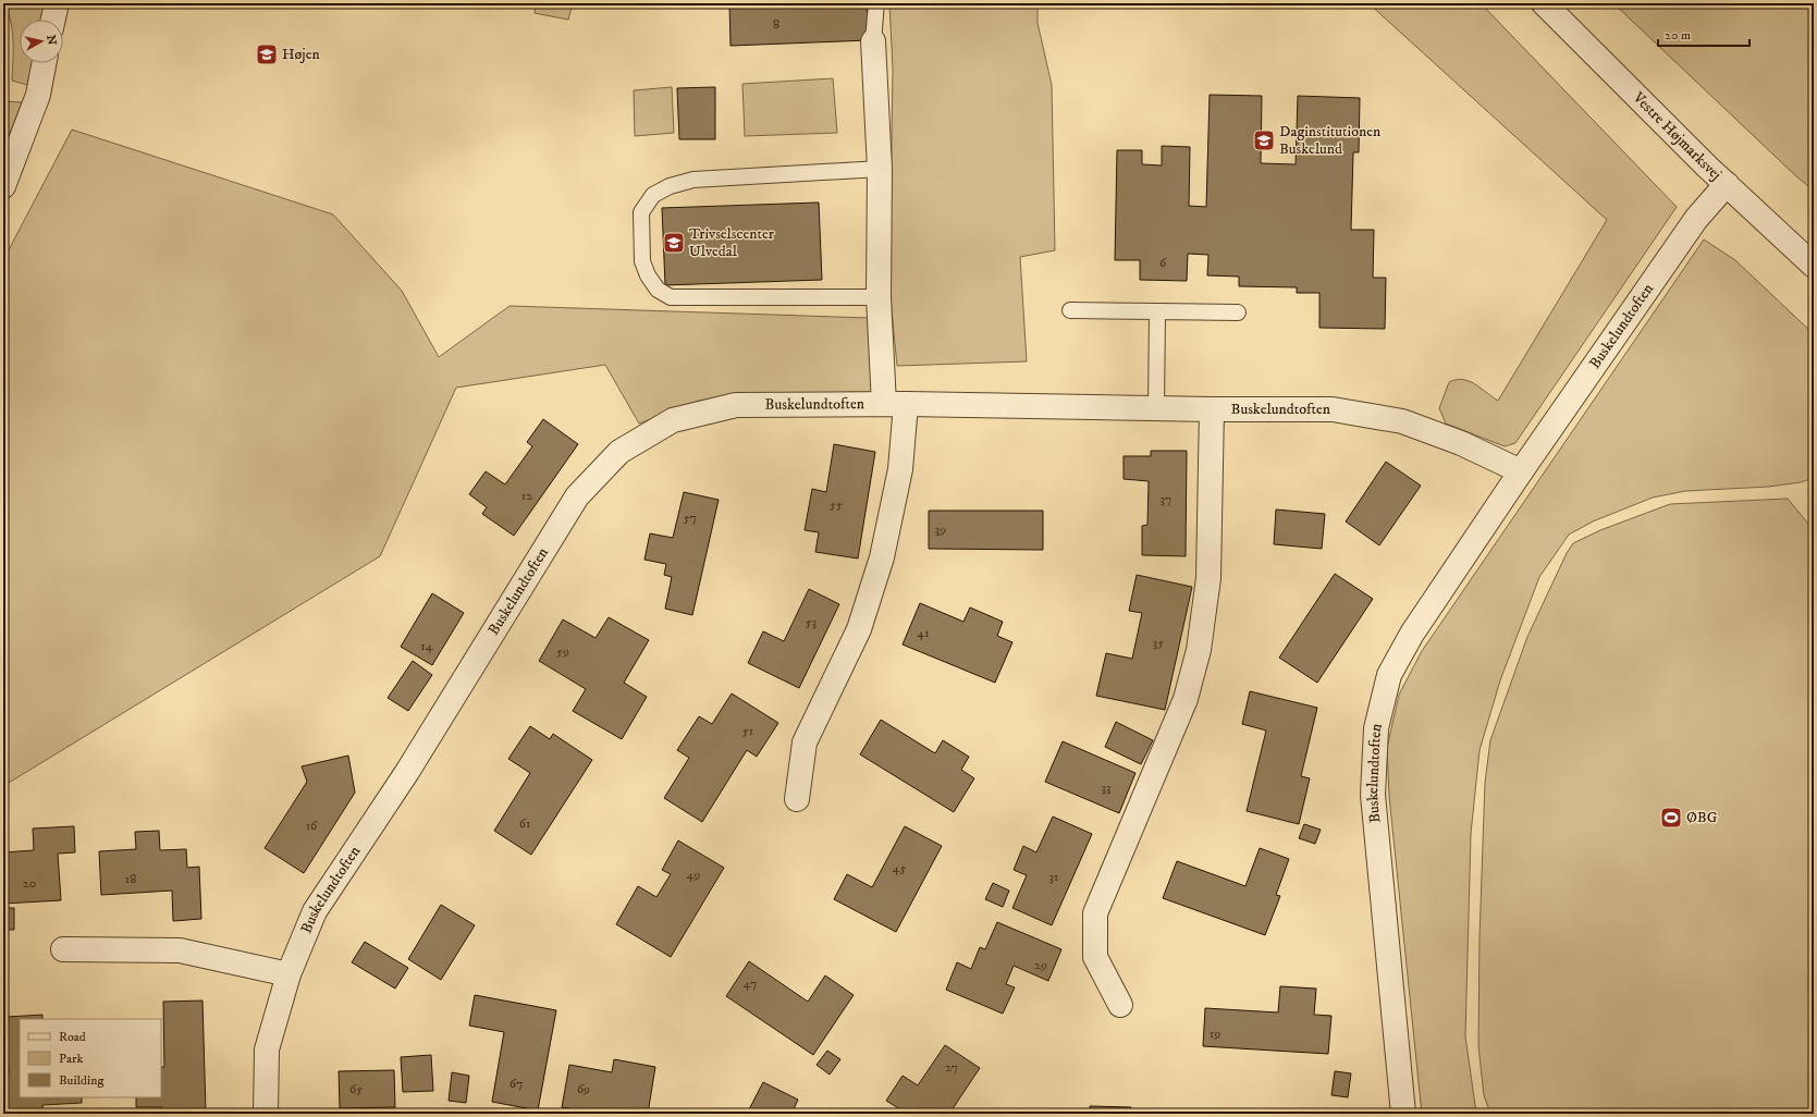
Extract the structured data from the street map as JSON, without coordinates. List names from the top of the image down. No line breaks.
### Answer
{"streets":{"street":["Vestre Højmarksvej","Buskelundtoften"]},"crossings":[["Vestre Højmarksvej","Buskelundtoften"]],"places":{"school or university":["Højen","Daginstitutionen Buskelund","Trivselscenter Ulvedal"],"sports":["ØBG"]},"house_numbers":["8","6","12","37","55","57","39","53","41","35","14","59","51","33","61","16","45","49","31","18","20","29","47","19","27","67","65","69"],"legend":["Road","Park","Building"],"scale_bar":"20 m","north":"right"}
